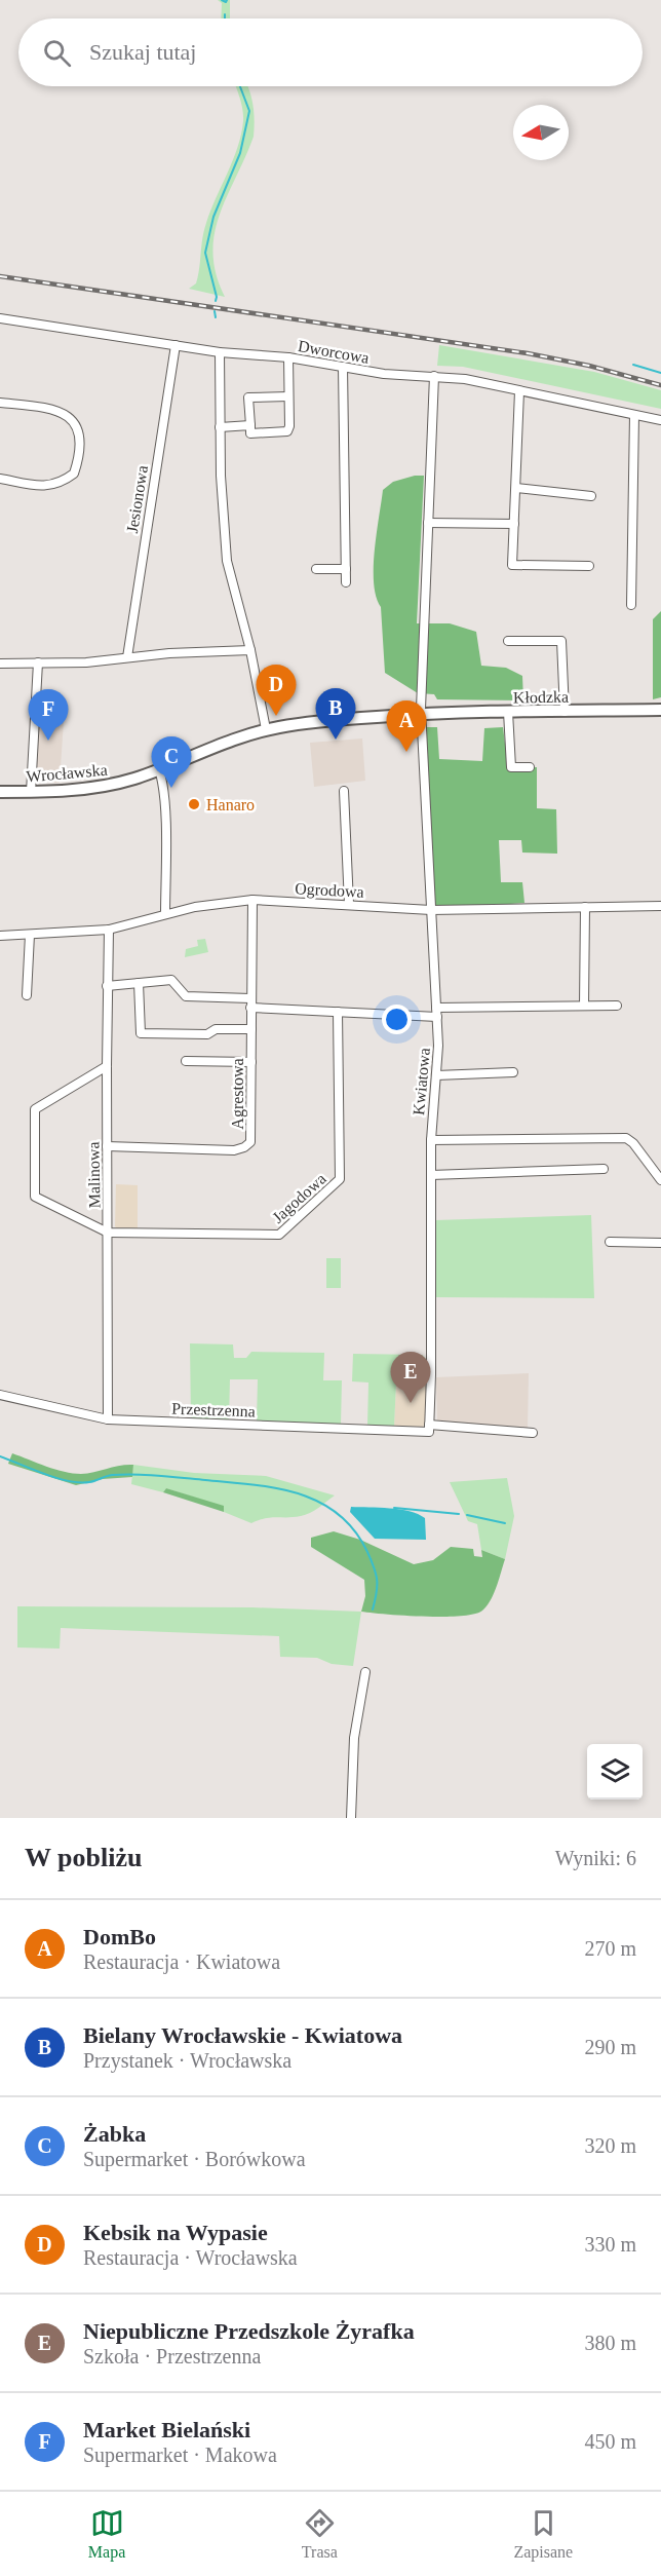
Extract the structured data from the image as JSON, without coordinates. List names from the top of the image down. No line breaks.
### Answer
{"streets":{"main road":["Kłodzka","Wrocławska"],"street":["Dworcowa","Jesionowa","Ogrodowa","Kwiatowa","Agrestowa","Malinowa","Jagodowa","Przestrzenna"]},"crossings":[["Dworcowa","Jesionowa"],["Dworcowa","Kwiatowa"],["Kłodzka","Wrocławska"],["Kłodzka","Kwiatowa"],["Wrocławska","Kwiatowa"],["Ogrodowa","Kwiatowa"],["Ogrodowa","Agrestowa"],["Ogrodowa","Malinowa"],["Kwiatowa","Przestrzenna"],["Agrestowa","Malinowa"],["Malinowa","Jagodowa"],["Malinowa","Przestrzenna"]],"places":["Hanaro"],"north":"left","page":{"search":"Szukaj tutaj","pins":["D","B","F","A","C","E"],"heading":["W pobliżu","Wyniki: 6"],"list":[{"mark":"A","name":"DomBo","note":"Restauracja · Kwiatowa","value":"270 m"},{"mark":"B","name":"Bielany Wrocławskie - Kwiatowa","note":"Przystanek · Wrocławska","value":"290 m"},{"mark":"C","name":"Żabka","note":"Supermarket · Borówkowa","value":"320 m"},{"mark":"D","name":"Kebsik na Wypasie","note":"Restauracja · Wrocławska","value":"330 m"},{"mark":"E","name":"Niepubliczne Przedszkole Żyrafka","note":"Szkoła · Przestrzenna","value":"380 m"},{"mark":"F","name":"Market Bielański","note":"Supermarket · Makowa","value":"450 m"}],"nav":["Mapa","Trasa","Zapisane"]}}
